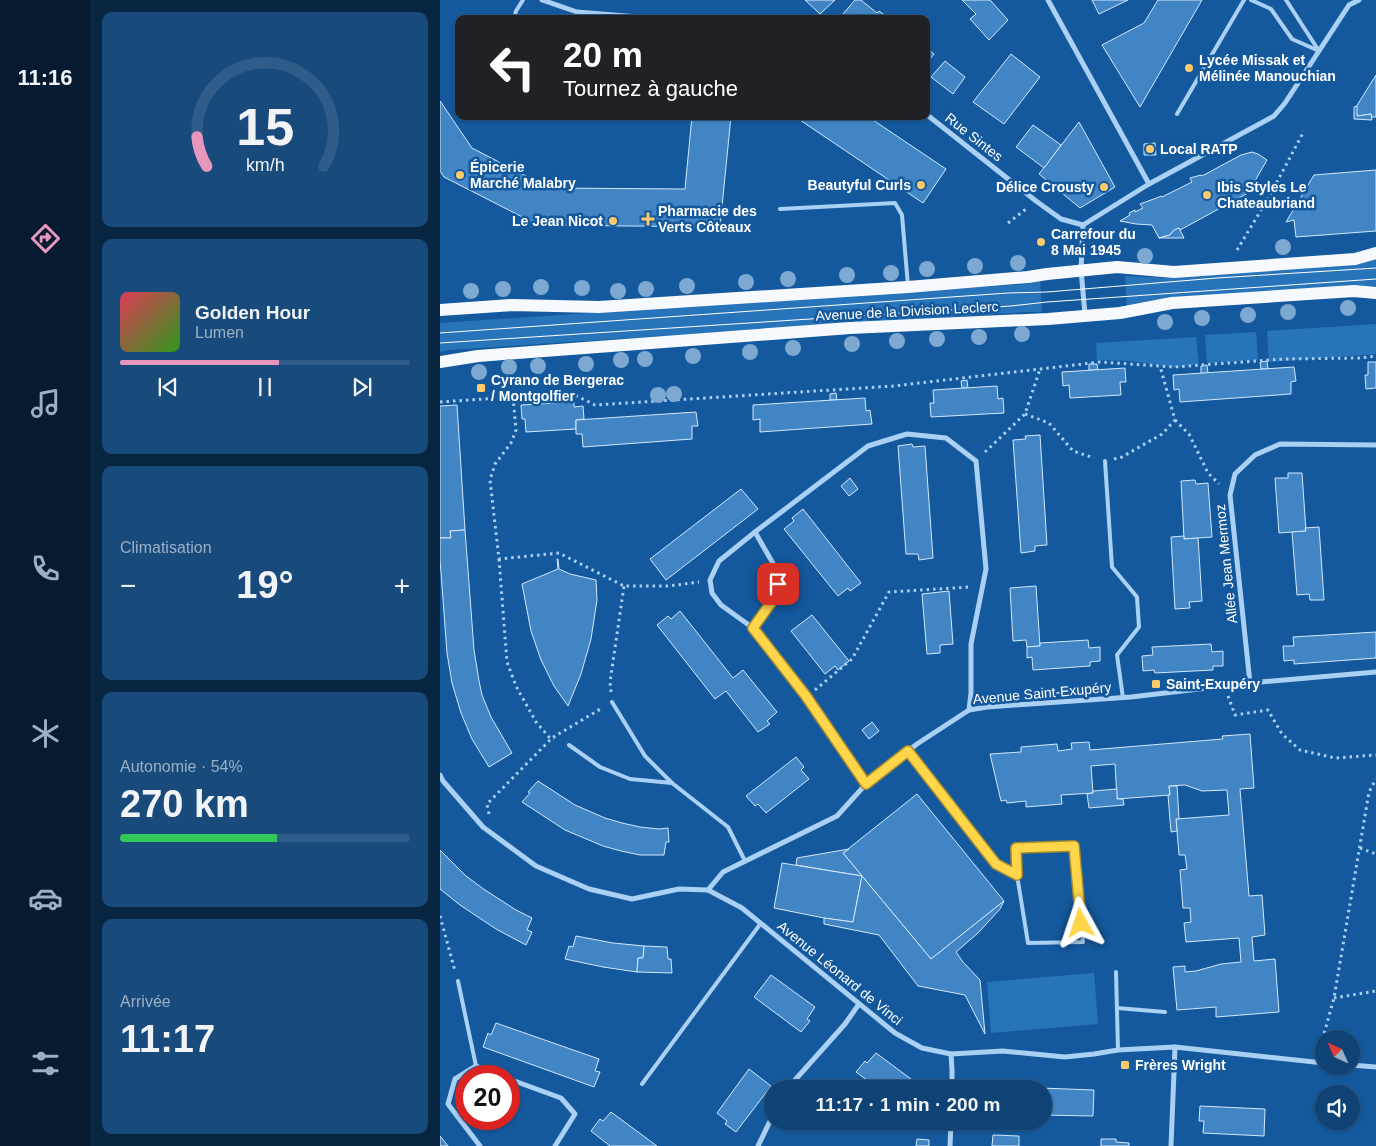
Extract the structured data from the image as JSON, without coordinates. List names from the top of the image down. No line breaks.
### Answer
{"streets":{"main road":["Avenue de la Division Leclerc"],"street":["Rue Sintes","Allée Jean Mermoz","Avenue Saint-Exupéry","Avenue Léonard de Vinci"]},"crossings":[["Allée Jean Mermoz","Avenue Saint-Exupéry"],["Avenue Saint-Exupéry","Avenue Léonard de Vinci"]],"places":{"other":["Lycée Missak et Mélinée Manouchian","Local RATP","Épicerie Marché Malabry","Beautyful Curls","Délice Crousty","Ibis Styles Le Chateaubriand","Le Jean Nicot","Carrefour du 8 Mai 1945"],"health":["Pharmacie des Verts Côteaux"],"transit":["Cyrano de Bergerac / Montgolfier","Saint-Exupéry","Frères Wright"]},"north":"top left","page":{"tabs":"11:16","turn":["20 m","Tournez à gauche"],"song":["Golden Hour","Lumen"],"tile":["Climatisation",["Autonomie · 54%","270 km"],["Arrivée","11:17"]],"heat":["−","19°","+"],"limit":"20","trip":"11:17 · 1 min · 200 m","gauge":["15","km/h"]}}
